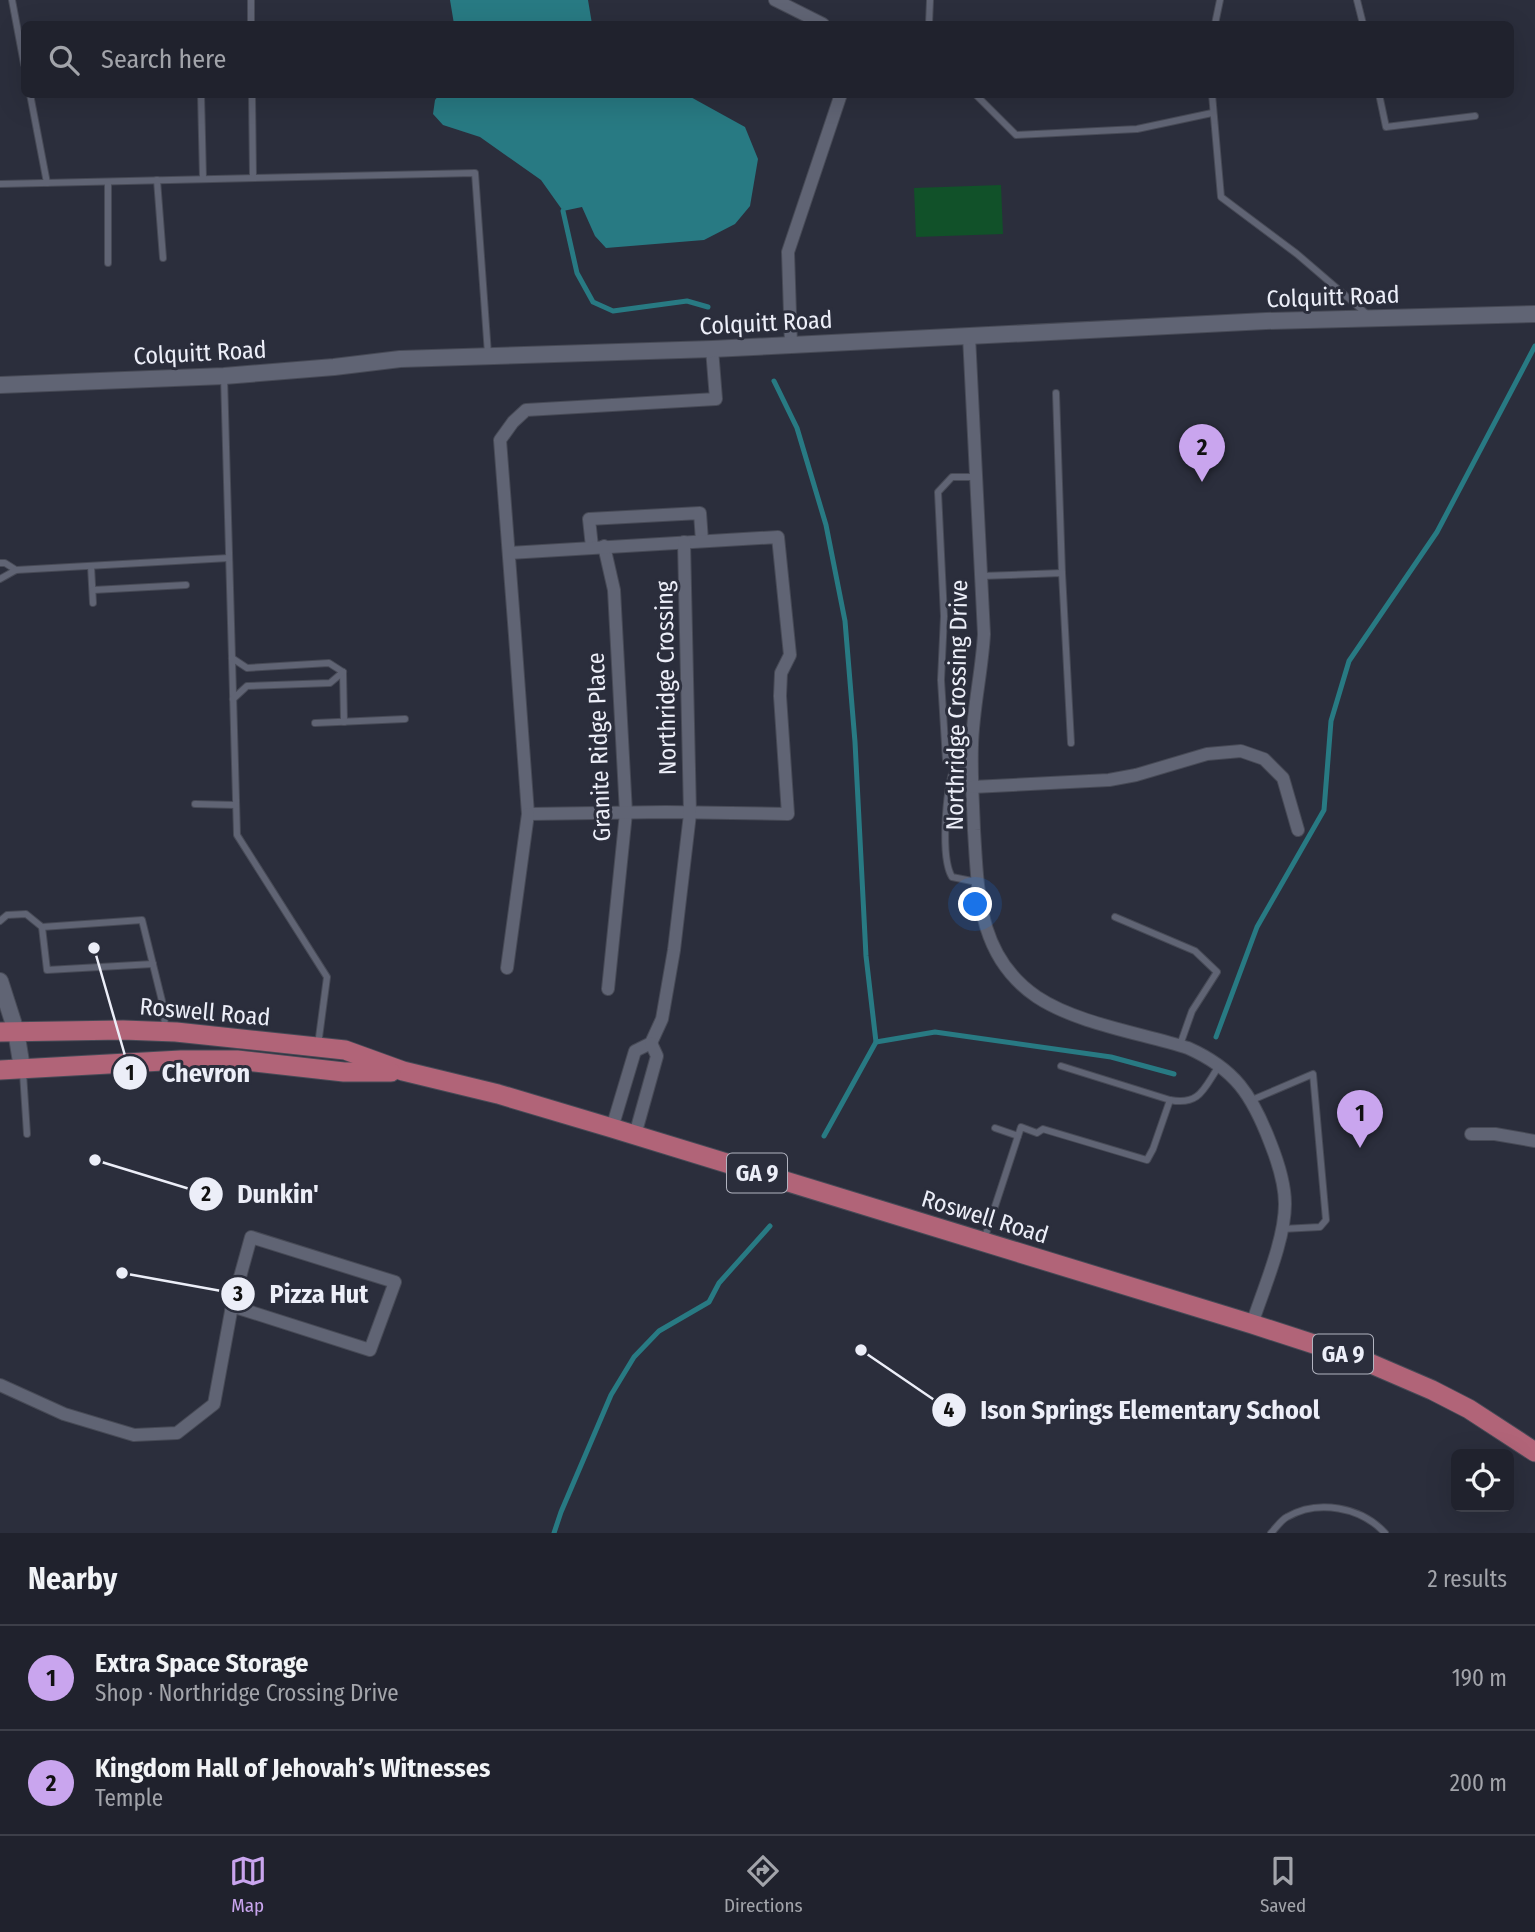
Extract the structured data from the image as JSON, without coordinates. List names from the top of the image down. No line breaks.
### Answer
{"streets":{"main road":["Roswell Road","GA 9"],"street":["Colquitt Road","Northridge Crossing","Northridge Crossing Drive","Granite Ridge Place"]},"crossings":[["Colquitt Road","Northridge Crossing Drive"],["Northridge Crossing","Roswell Road"],["Northridge Crossing Drive","Roswell Road"]],"places":["Chevron","Dunkin'","Pizza Hut","Ison Springs Elementary School"],"page":{"search":"Search here","pins":["2","1"],"heading":["Nearby","2 results"],"list":[{"mark":"1","name":"Extra Space Storage","note":"Shop · Northridge Crossing Drive","value":"190 m"},{"mark":"2","name":"Kingdom Hall of Jehovah’s Witnesses","note":"Temple","value":"200 m"}],"nav":["Map","Directions","Saved"]}}
